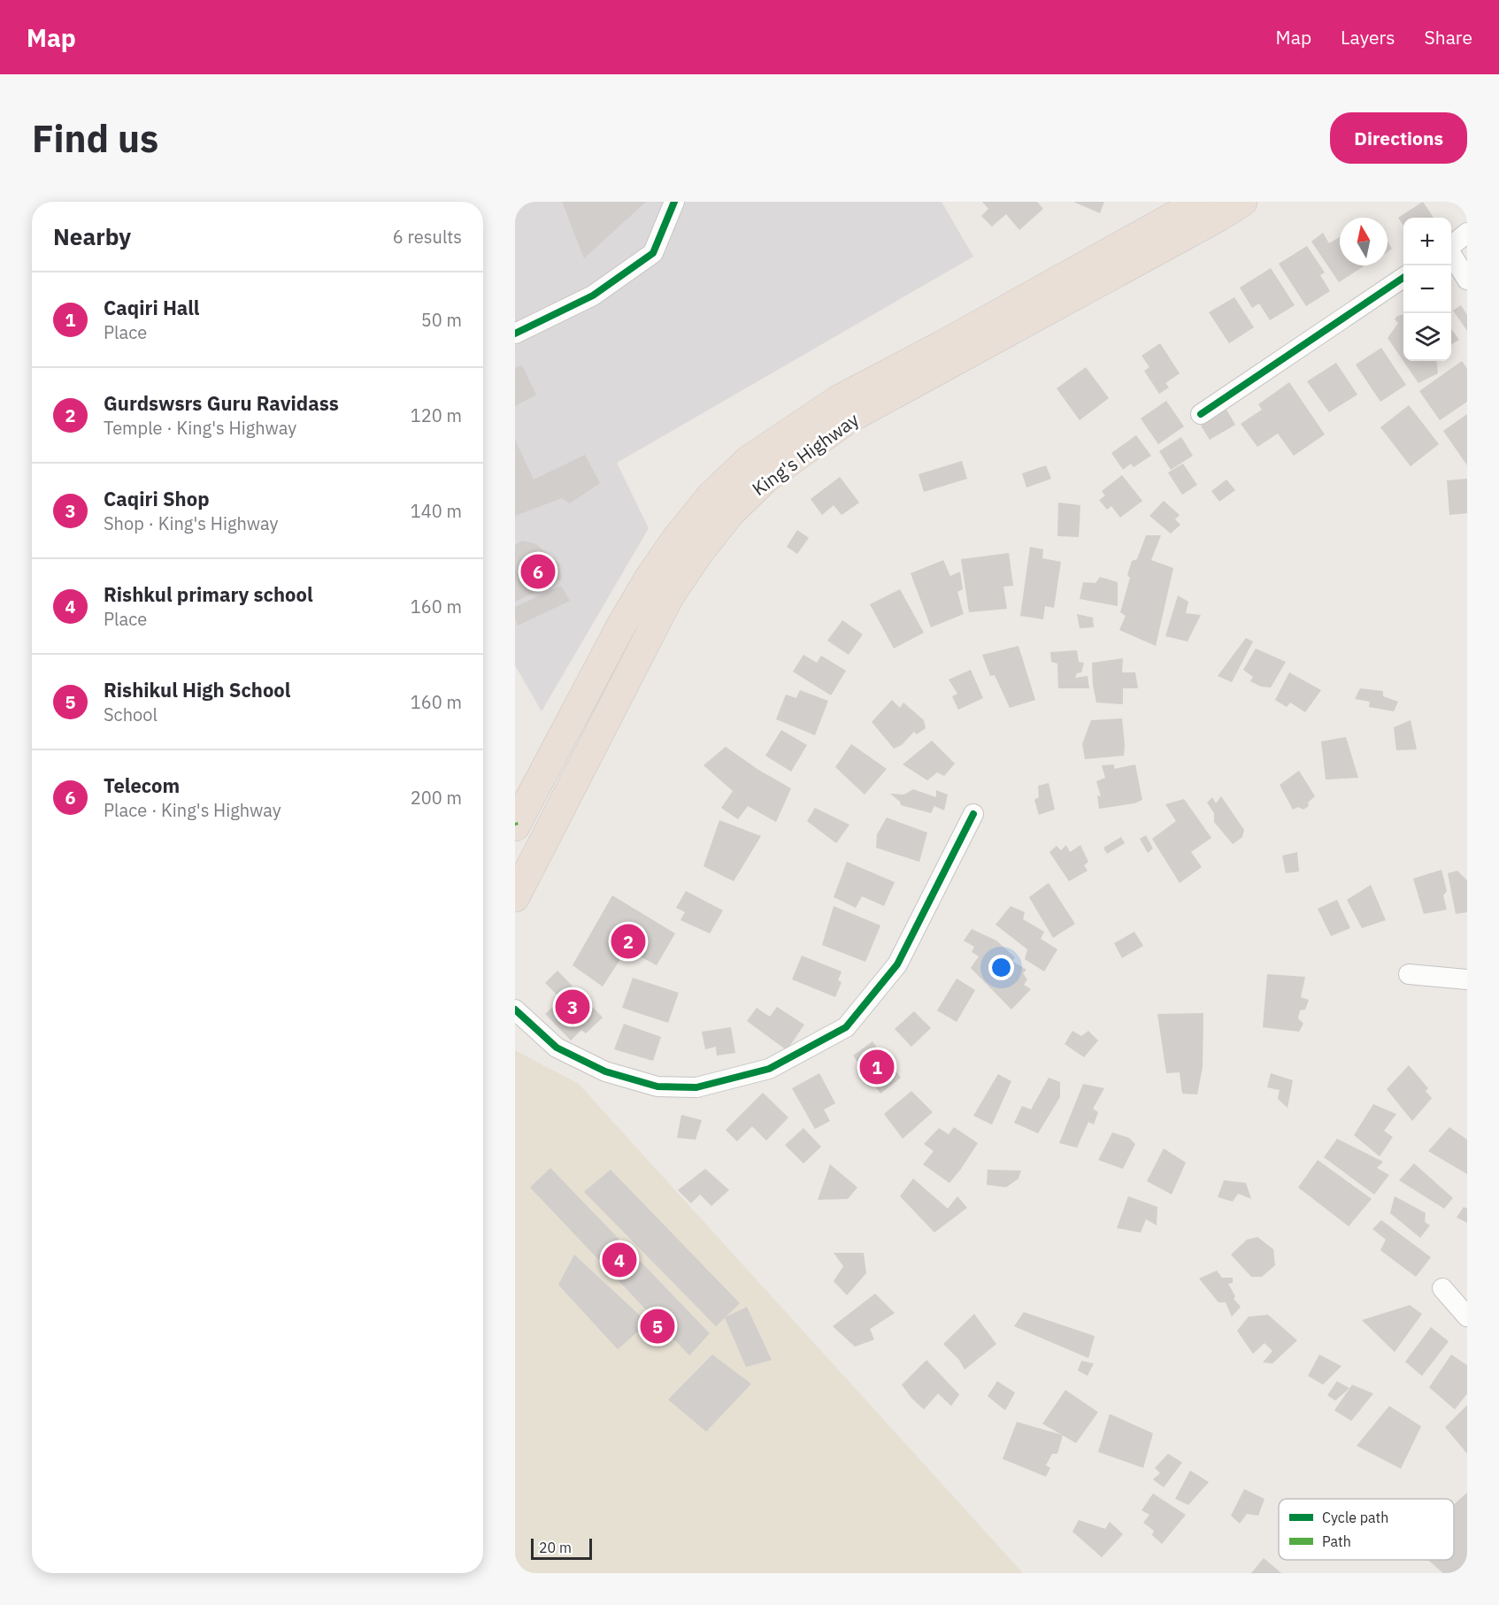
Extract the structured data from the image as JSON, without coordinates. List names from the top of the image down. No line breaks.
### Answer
{"streets":{"highway":["King's Highway"]},"legend":["Cycle path","Path"],"scale_bar":"20 m","north":"top","page":{"header":"Map","nav":["Map","Layers","Share"],"buttons":"Directions","title":"Find us","heading":["Nearby","6 results"],"map_buttons":["+","−"],"list":[{"mark":"1","name":"Caqiri Hall","note":"Place","value":"50 m"},{"mark":"2","name":"Gurdswsrs Guru Ravidass","note":"Temple · King's Highway","value":"120 m"},{"mark":"3","name":"Caqiri Shop","note":"Shop · King's Highway","value":"140 m"},{"mark":"4","name":"Rishkul primary school","note":"Place","value":"160 m"},{"mark":"5","name":"Rishikul High School","note":"School","value":"160 m"},{"mark":"6","name":"Telecom","note":"Place · King's Highway","value":"200 m"}],"pins":["6","2","3","1","4","5"],"scale":"20 m"}}
